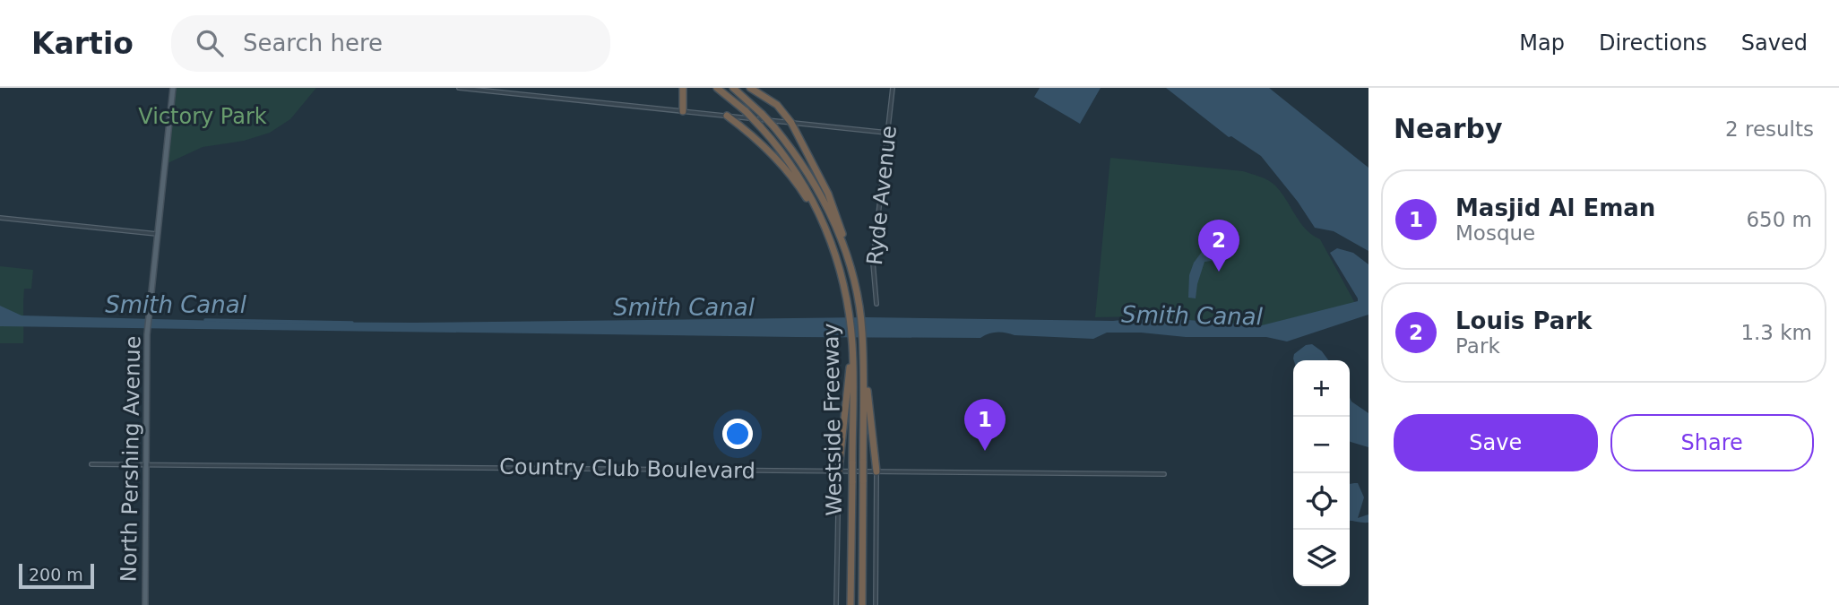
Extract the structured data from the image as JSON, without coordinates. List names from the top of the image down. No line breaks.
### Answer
{"streets":{"highway":["Westside Freeway"],"main road":["North Pershing Avenue"],"street":["Ryde Avenue","Country Club Boulevard"]},"crossings":[["North Pershing Avenue","Country Club Boulevard"]],"water":["Smith Canal"],"parks":["Victory Park"],"scale_bar":"200 m","page":{"header":"Kartio","search":"Search here","nav":["Map","Directions","Saved"],"heading":["Nearby","2 results"],"list":[{"mark":"1","name":"Masjid Al Eman","note":"Mosque","value":"650 m"},{"mark":"2","name":"Louis Park","note":"Park","value":"1.3 km"}],"pins":["2","1"],"map_buttons":["+","−"],"buttons":["Save","Share"],"scale":"200 m"}}
